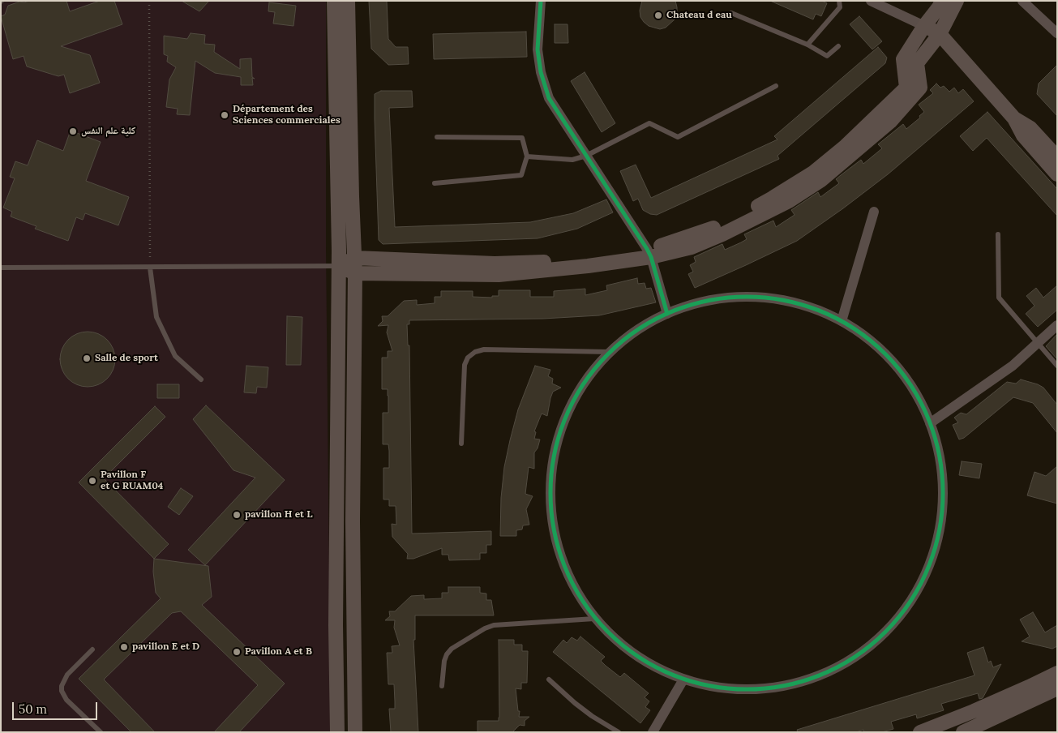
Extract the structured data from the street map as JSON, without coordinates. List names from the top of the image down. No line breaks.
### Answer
{"places":["Chateau d eau","Département des Sciences commerciales","كلية علم النفس","Salle de sport","Pavillon F et G RUAM04","pavillon H et L","pavillon E et D","Pavillon A et B"],"scale_bar":"50 m"}
